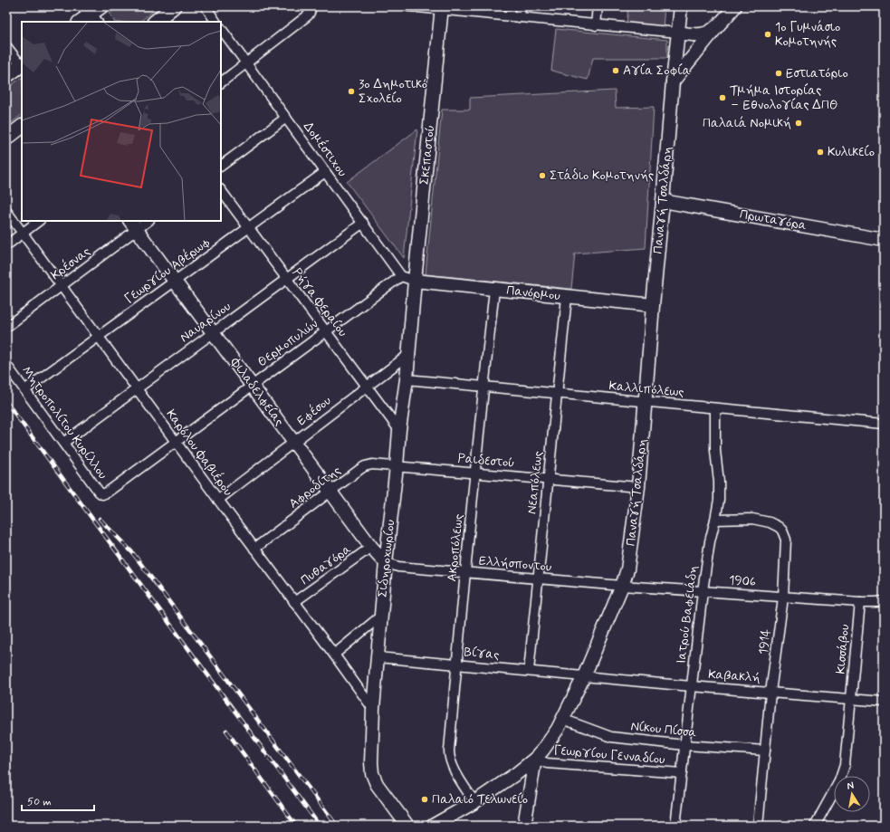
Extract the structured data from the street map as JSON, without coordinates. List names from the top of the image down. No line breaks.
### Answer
{"streets":{"street":["Δομέστιχου","Σκεπαστού","Παναγή Τσαλδάρη","Πρωταγόρα","Κρέσνας","Γεωργίου Αβέρωφ","Πανόρμου","Ρήγα Φεραίου","Ναυαρίνου","Θερμοπυλών","Καλλιπόλεως","Φιλαδελφείας","Εφέσου","Μητροπολίτου Κυρίλλου","Καρόλου Φαβιέρου","Ραιδεστού","Νεαπόλεως","Αφροδίτης","Ακροπόλεως","Σιδηροχωρίου","Ελλήσποντου","Πυθαγόρα","1906","Ιατρού Βαφειάδη","1914","Κισσάβου","Βίγας","Καβακλή","Νίκου Πίσσα","Γεωργίου Γενναδίου"]},"crossings":[["Δομέστιχου","Γεωργίου Αβέρωφ"],["Δομέστιχου","Ναυαρίνου"],["Δομέστιχου","Θερμοπυλών"],["Σκεπαστού","Πανόρμου"],["Σκεπαστού","Σιδηροχωρίου"],["Παναγή Τσαλδάρη","Πρωταγόρα"],["Παναγή Τσαλδάρη","Πανόρμου"],["Παναγή Τσαλδάρη","Καλλιπόλεως"],["Παναγή Τσαλδάρη","Ραιδεστού"],["Παναγή Τσαλδάρη","Ακροπόλεως"],["Παναγή Τσαλδάρη","Ελλήσποντου"],["Παναγή Τσαλδάρη","1906"],["Παναγή Τσαλδάρη","Βίγας"],["Παναγή Τσαλδάρη","Καβακλή"],["Παναγή Τσαλδάρη","Νίκου Πίσσα"],["Παναγή Τσαλδάρη","Γεωργίου Γενναδίου"],["Κρέσνας","Φιλαδελφείας"],["Κρέσνας","Καρόλου Φαβιέρου"],["Γεωργίου Αβέρωφ","Ρήγα Φεραίου"],["Γεωργίου Αβέρωφ","Φιλαδελφείας"],["Γεωργίου Αβέρωφ","Μητροπολίτου Κυρίλλου"],["Γεωργίου Αβέρωφ","Καρόλου Φαβιέρου"],["Πανόρμου","Νεαπόλεως"],["Πανόρμου","Ακροπόλεως"],["Πανόρμου","Σιδηροχωρίου"],["Ρήγα Φεραίου","Ναυαρίνου"],["Ρήγα Φεραίου","Θερμοπυλών"],["Ρήγα Φεραίου","Εφέσου"],["Ρήγα Φεραίου","Σιδηροχωρίου"],["Ναυαρίνου","Φιλαδελφείας"],["Ναυαρίνου","Μητροπολίτου Κυρίλλου"],["Ναυαρίνου","Καρόλου Φαβιέρου"],["Θερμοπυλών","Φιλαδελφείας"],["Θερμοπυλών","Μητροπολίτου Κυρίλλου"],["Θερμοπυλών","Καρόλου Φαβιέρου"],["Καλλιπόλεως","Νεαπόλεως"],["Καλλιπόλεως","Ακροπόλεως"],["Καλλιπόλεως","Σιδηροχωρίου"],["Καλλιπόλεως","Ιατρού Βαφειάδη"],["Φιλαδελφείας","Εφέσου"],["Φιλαδελφείας","Αφροδίτης"],["Φιλαδελφείας","Σιδηροχωρίου"],["Φιλαδελφείας","Ελλήσποντου"],["Φιλαδελφείας","Πυθαγόρα"],["Εφέσου","Καρόλου Φαβιέρου"],["Εφέσου","Σιδηροχωρίου"],["Καρόλου Φαβιέρου","Αφροδίτης"],["Καρόλου Φαβιέρου","Σιδηροχωρίου"],["Καρόλου Φαβιέρου","Πυθαγόρα"],["Ραιδεστού","Νεαπόλεως"],["Ραιδεστού","Αφροδίτης"],["Ραιδεστού","Ακροπόλεως"],["Ραιδεστού","Σιδηροχωρίου"],["Νεαπόλεως","Ελλήσποντου"],["Νεαπόλεως","Βίγας"],["Αφροδίτης","Σιδηροχωρίου"],["Ακροπόλεως","Ελλήσποντου"],["Ακροπόλεως","Βίγας"],["Σιδηροχωρίου","Ελλήσποντου"],["Σιδηροχωρίου","Βίγας"],["Ελλήσποντου","1906"],["1906","Ιατρού Βαφειάδη"],["1906","1914"],["1906","Κισσάβου"],["Ιατρού Βαφειάδη","1914"],["Ιατρού Βαφειάδη","Καβακλή"],["Ιατρού Βαφειάδη","Νίκου Πίσσα"],["Ιατρού Βαφειάδη","Γεωργίου Γενναδίου"],["1914","Καβακλή"],["1914","Νίκου Πίσσα"],["Κισσάβου","Καβακλή"],["Βίγας","Καβακλή"]],"places":["1ο Γυμνάσιο Κομοτηνής","Αγία Σοφία","Εστιατόριο","3ο Δημοτικό Σχολείο","Τμήμα Ιστορίας – Εθνολογίας ΔΠΘ","Παλαιά Νομική","Κυλικείο","Στάδιο Κομοτηνής","Παλαιό Τελωνείο"],"scale_bar":"50 m","north":"top"}
